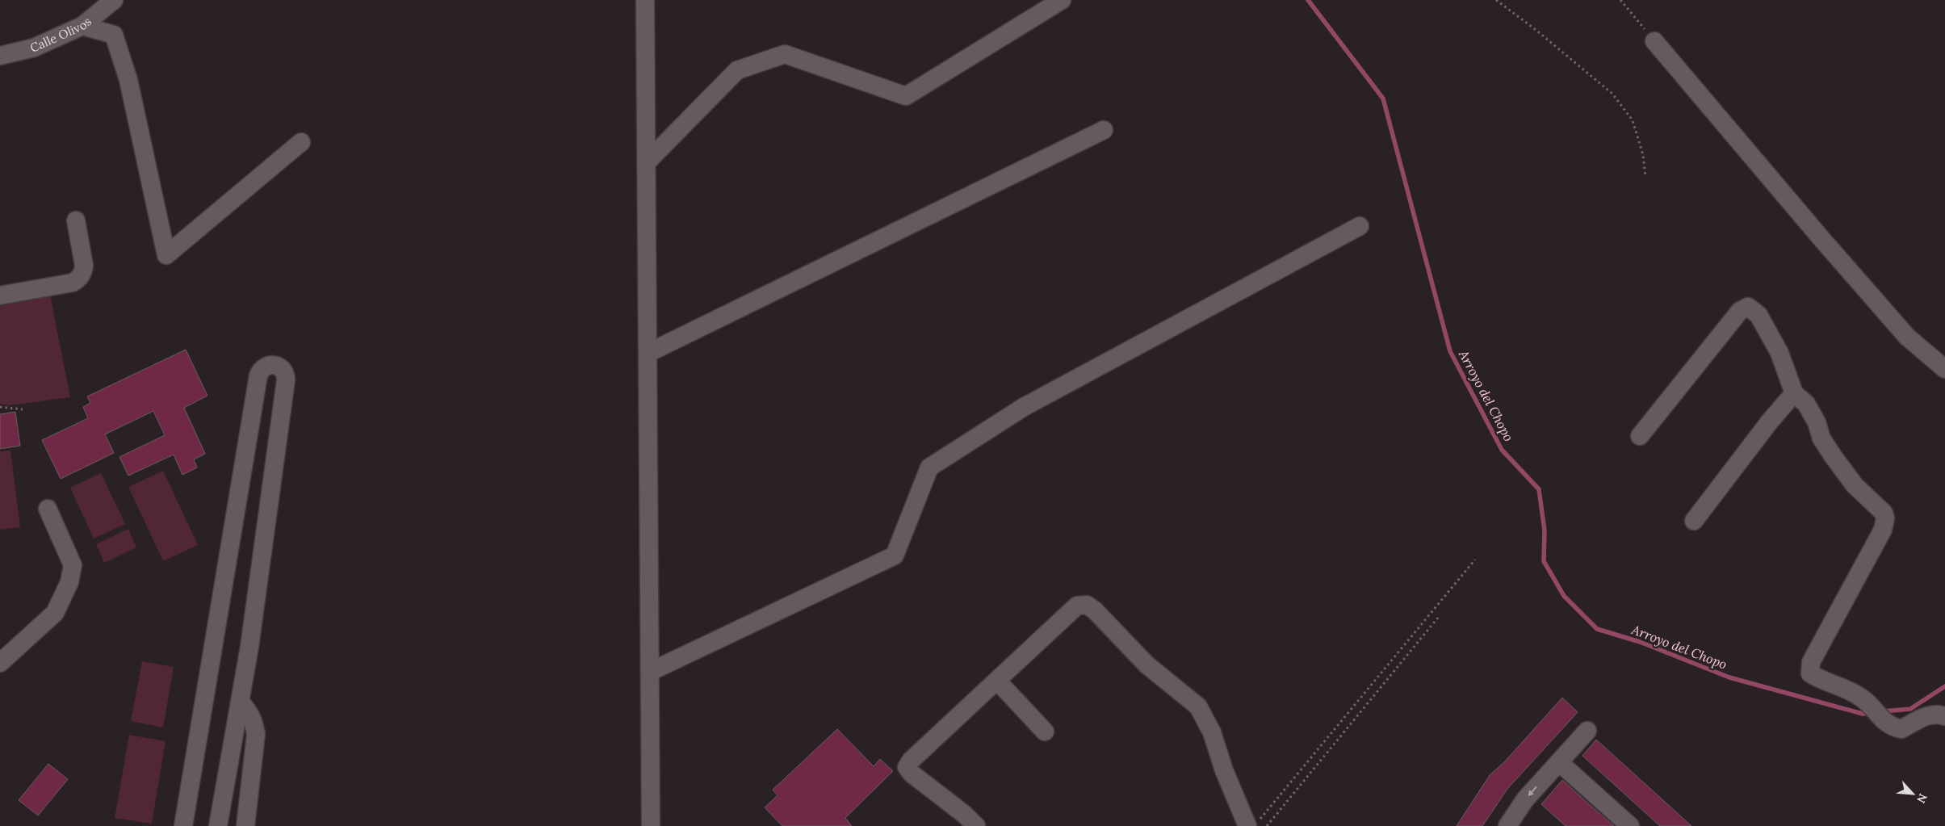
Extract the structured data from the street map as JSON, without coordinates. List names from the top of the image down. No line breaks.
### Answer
{"streets":{"street":["Calle Olivos"]},"water":["Arroyo del Chopo"],"north":"bottom right"}
